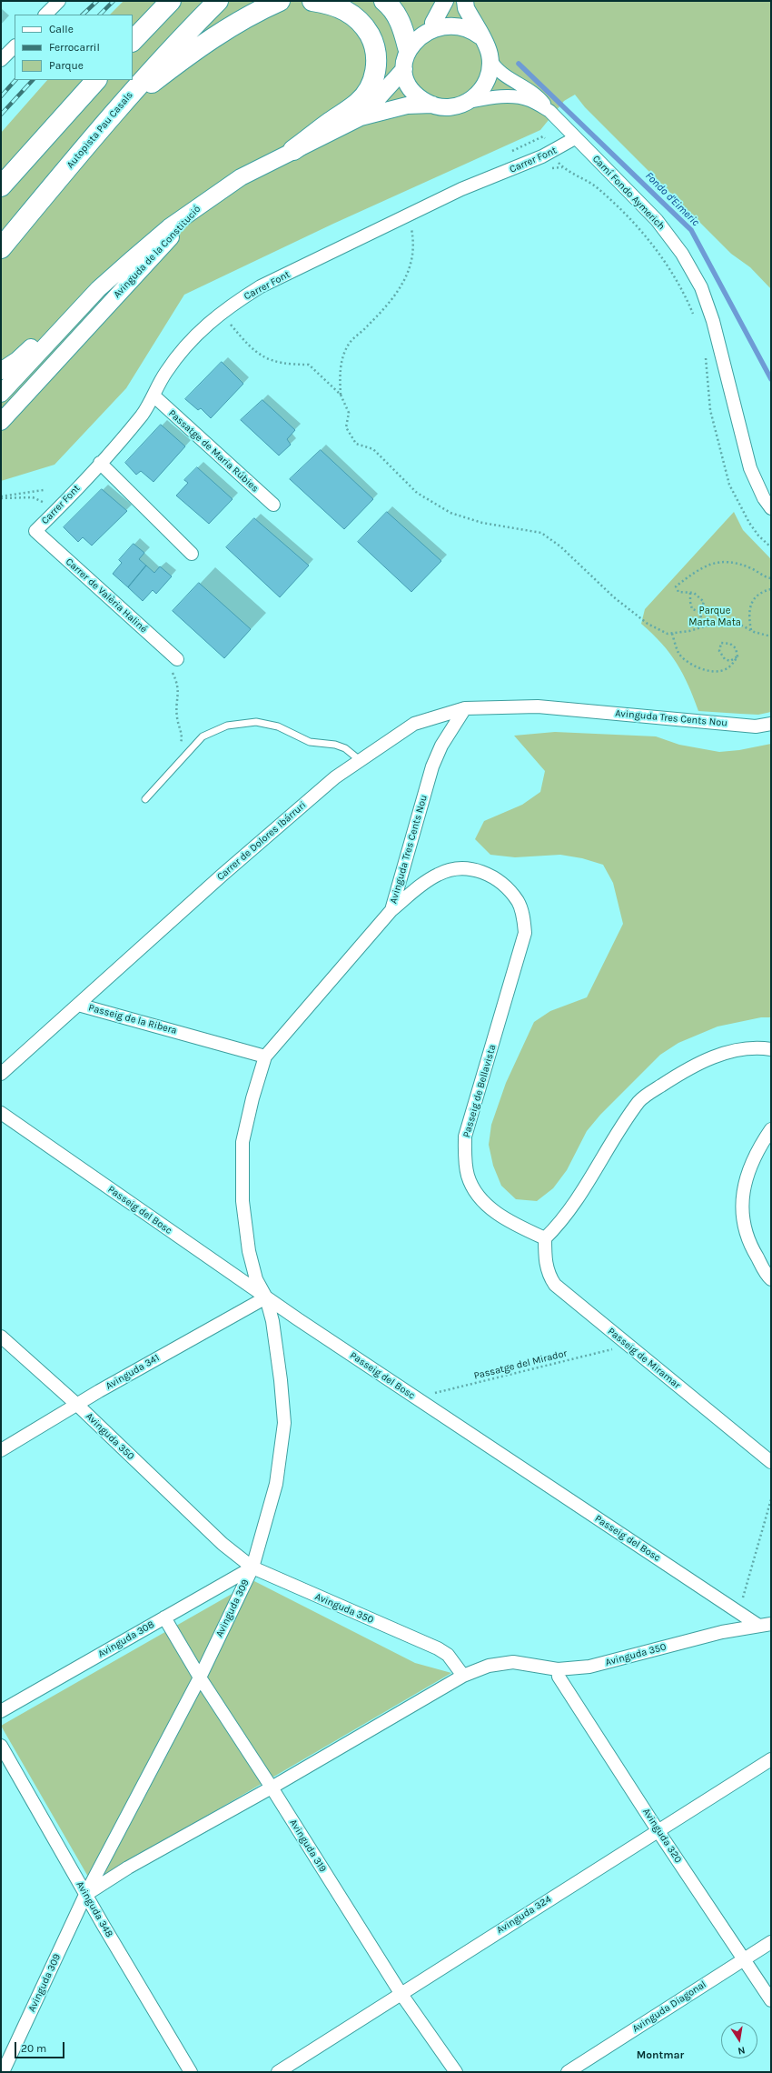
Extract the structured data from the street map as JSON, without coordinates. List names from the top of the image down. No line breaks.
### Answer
{"streets":{"highway":["Autopista Pau Casals"],"street":["Carrer Font","Camí Fondo Aymerich","Avinguda de la Constitució","Passatge de Maria Rúbies","Carrer de Valèria Haliné","Avinguda Tres Cents Nou","Carrer de Dolores Ibárruri","Passeig de la Ribera","Passeig de Bellavista","Passeig del Bosc","Passeig de Miramar","Avinguda 341","Avinguda 350","Avinguda 309","Avinguda 308","Avinguda 320","Avinguda 319","Avinguda 348","Avinguda 324","Avinguda Diagonal"],"path":["Passatge del Mirador"]},"crossings":[["Carrer Font","Camí Fondo Aymerich"],["Carrer Font","Passatge de Maria Rúbies"],["Carrer Font","Carrer de Valèria Haliné"],["Avinguda Tres Cents Nou","Carrer de Dolores Ibárruri"],["Avinguda Tres Cents Nou","Passeig de la Ribera"],["Avinguda Tres Cents Nou","Passeig de Bellavista"],["Avinguda Tres Cents Nou","Passeig del Bosc"],["Avinguda Tres Cents Nou","Avinguda 341"],["Avinguda Tres Cents Nou","Avinguda 309"],["Carrer de Dolores Ibárruri","Passeig de la Ribera"],["Passeig de Bellavista","Passeig de Miramar"],["Passeig del Bosc","Passatge del Mirador"],["Passeig del Bosc","Avinguda 341"],["Passeig del Bosc","Avinguda 350"],["Passeig del Bosc","Avinguda 309"],["Passeig de Miramar","Passatge del Mirador"],["Avinguda 341","Avinguda 350"],["Avinguda 341","Avinguda 309"],["Avinguda 350","Avinguda 309"],["Avinguda 350","Avinguda 308"],["Avinguda 350","Avinguda 320"],["Avinguda 309","Avinguda 308"],["Avinguda 309","Avinguda 319"],["Avinguda 309","Avinguda 348"],["Avinguda 308","Avinguda 319"],["Avinguda 320","Avinguda 324"],["Avinguda 320","Avinguda Diagonal"],["Avinguda 319","Avinguda 324"]],"districts":["Montmar"],"water":["Fondo d'Eimeric"],"parks":["Parque Marta Mata"],"legend":["Calle","Ferrocarril","Parque"],"scale_bar":"20 m","north":"bottom"}
